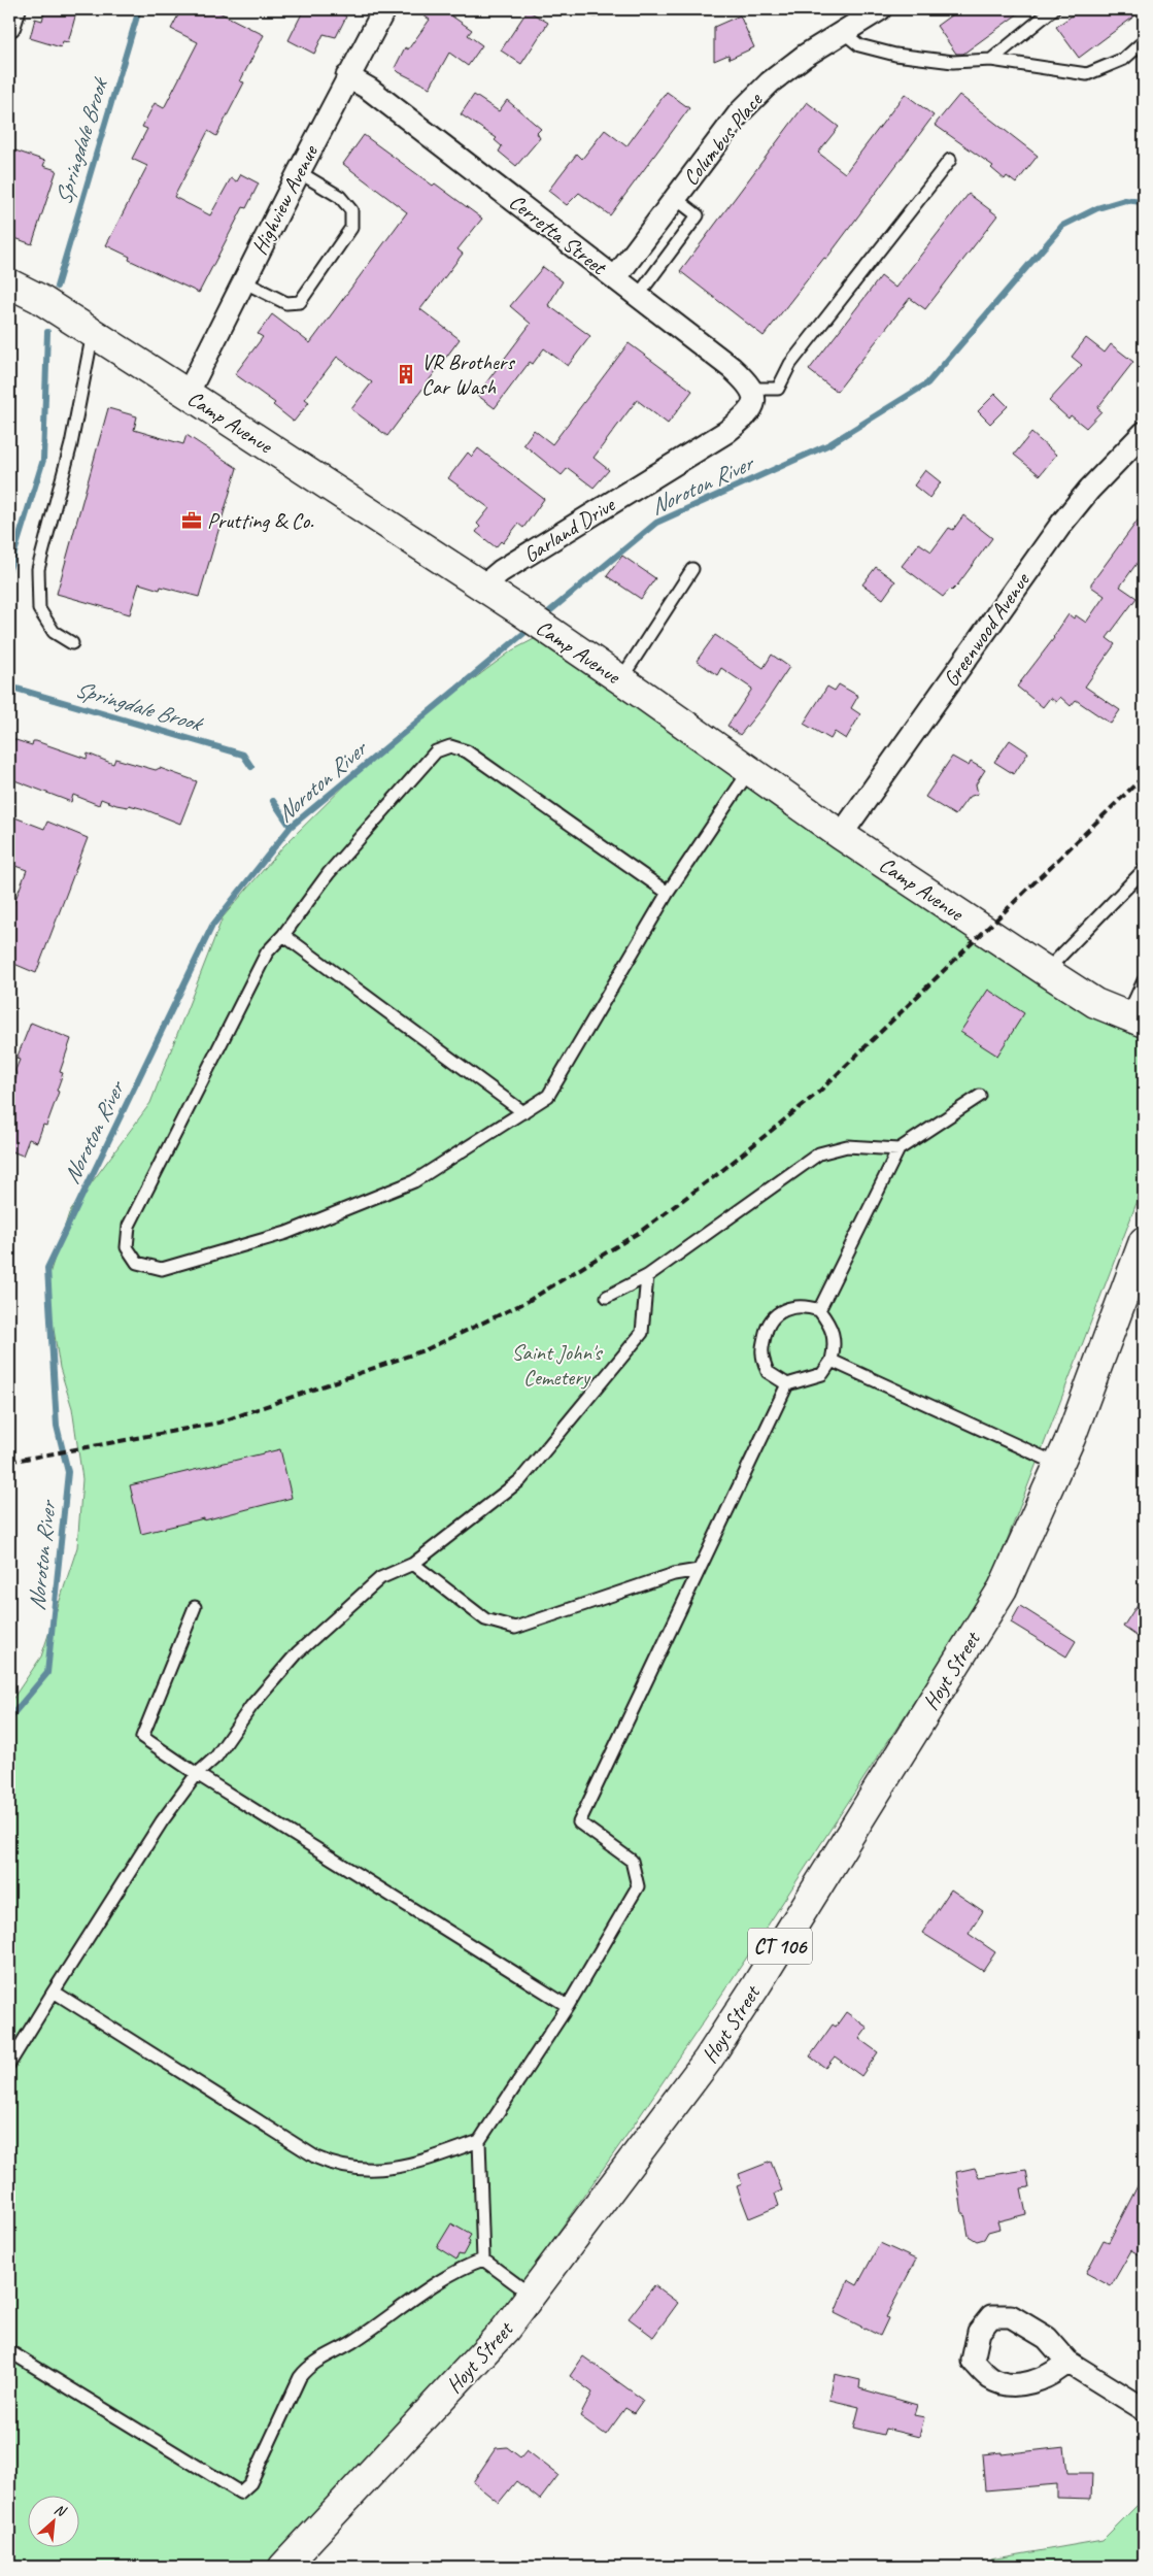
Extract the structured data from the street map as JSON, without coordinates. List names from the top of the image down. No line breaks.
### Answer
{"streets":{"main road":["Camp Avenue","Hoyt Street","CT 106"],"street":["Columbus Place","Highview Avenue","Cerretta Street","Garland Drive","Greenwood Avenue"]},"crossings":[["Columbus Place","Cerretta Street"],["Highview Avenue","Cerretta Street"],["Highview Avenue","Camp Avenue"],["Cerretta Street","Garland Drive"],["Camp Avenue","Garland Drive"],["Camp Avenue","Greenwood Avenue"]],"water":["Springdale Brook","Noroton River"],"parks":["Saint John's Cemetery"],"places":{"building":["VR Brothers Car Wash"],"office":["Prutting & Co."]},"north":"top right"}
